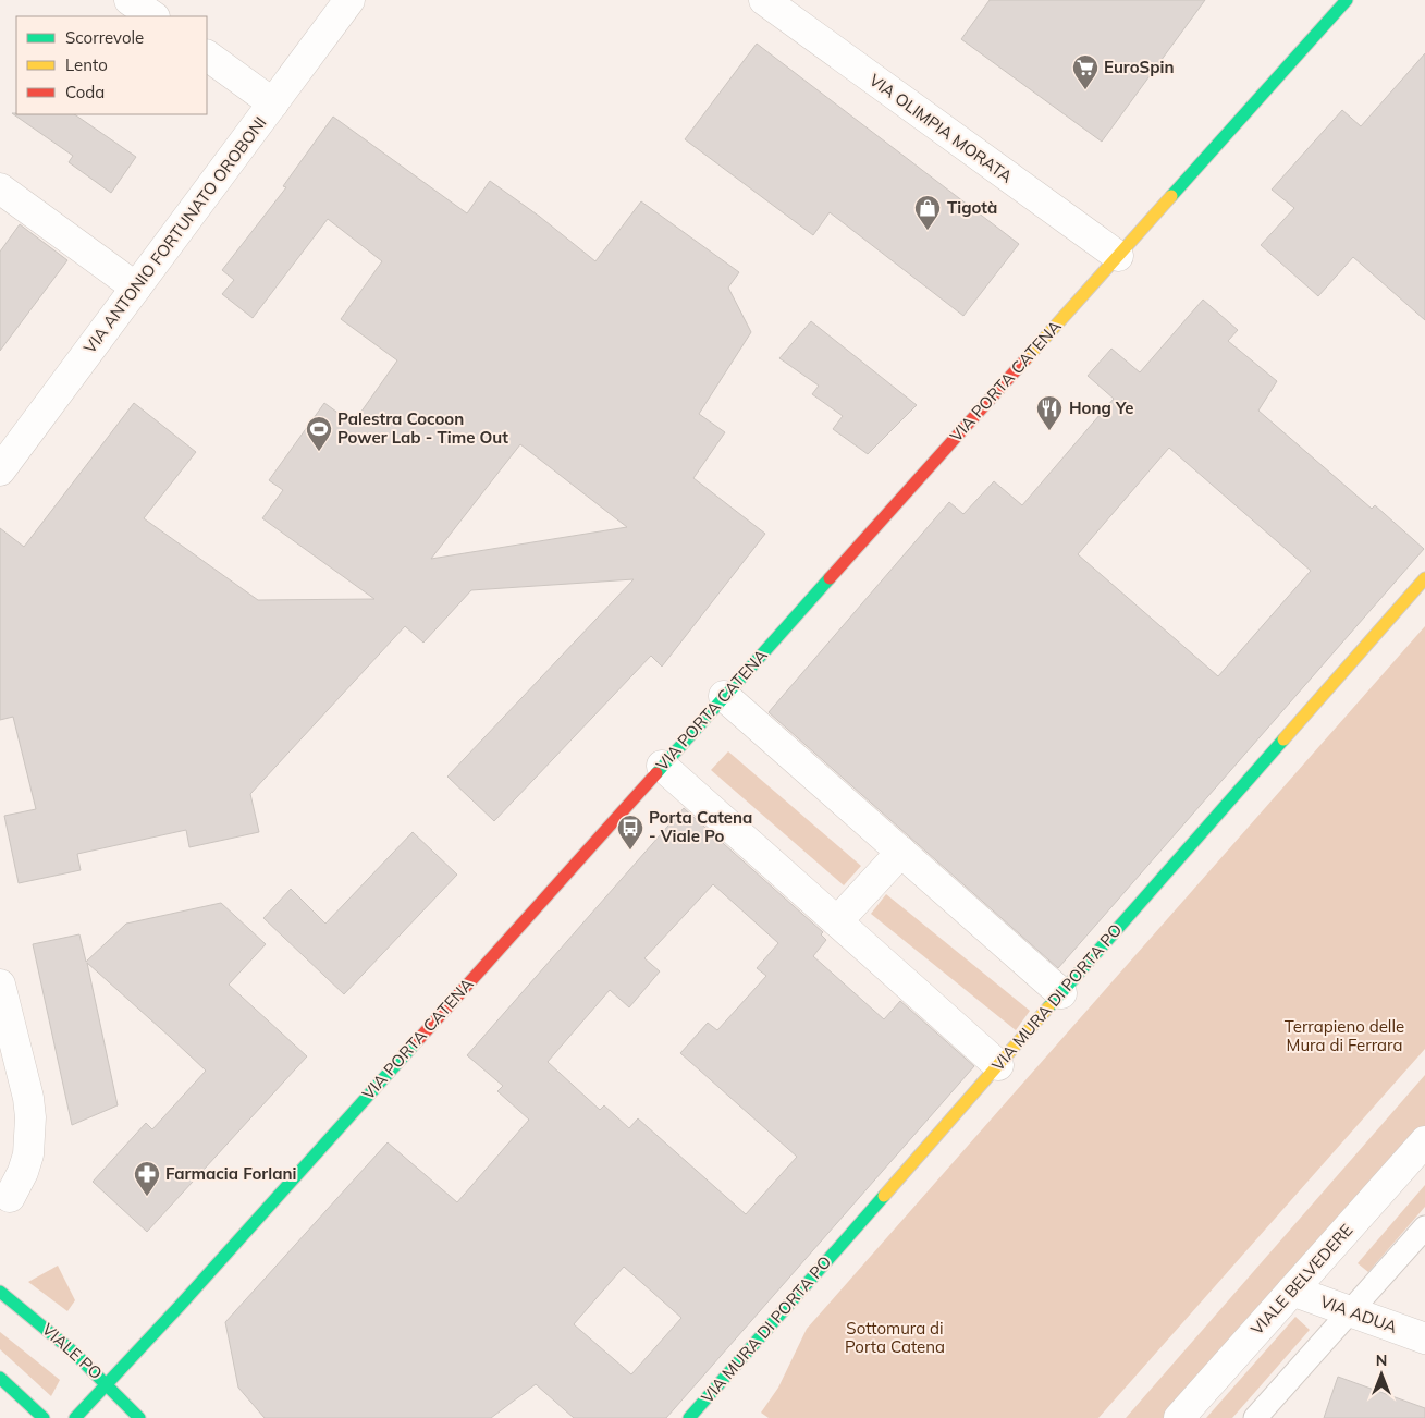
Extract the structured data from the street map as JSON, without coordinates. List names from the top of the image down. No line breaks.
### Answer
{"streets":{"main road":["VIA PORTA CATENA","VIA MURA DI PORTA PO","VIALE PO"],"street":["VIA OLIMPIA MORATA","VIA ANTONIO FORTUNATO OROBONI","VIALE BELVEDERE","VIA ADUA"]},"crossings":[["VIA OLIMPIA MORATA","VIA PORTA CATENA"],["VIA PORTA CATENA","VIALE PO"],["VIALE BELVEDERE","VIA ADUA"]],"parks":["Terrapieno delle Mura di Ferrara","Sottomura di Porta Catena"],"places":{"supermarket":["EuroSpin"],"shop":["Tigotà"],"restaurant":["Hong Ye"],"sports":["Palestra Cocoon Power Lab - Time Out"],"bus stop":["Porta Catena - Viale Po"],"pharmacy":["Farmacia Forlani"]},"legend":["Scorrevole","Lento","Coda"],"north":"top"}
